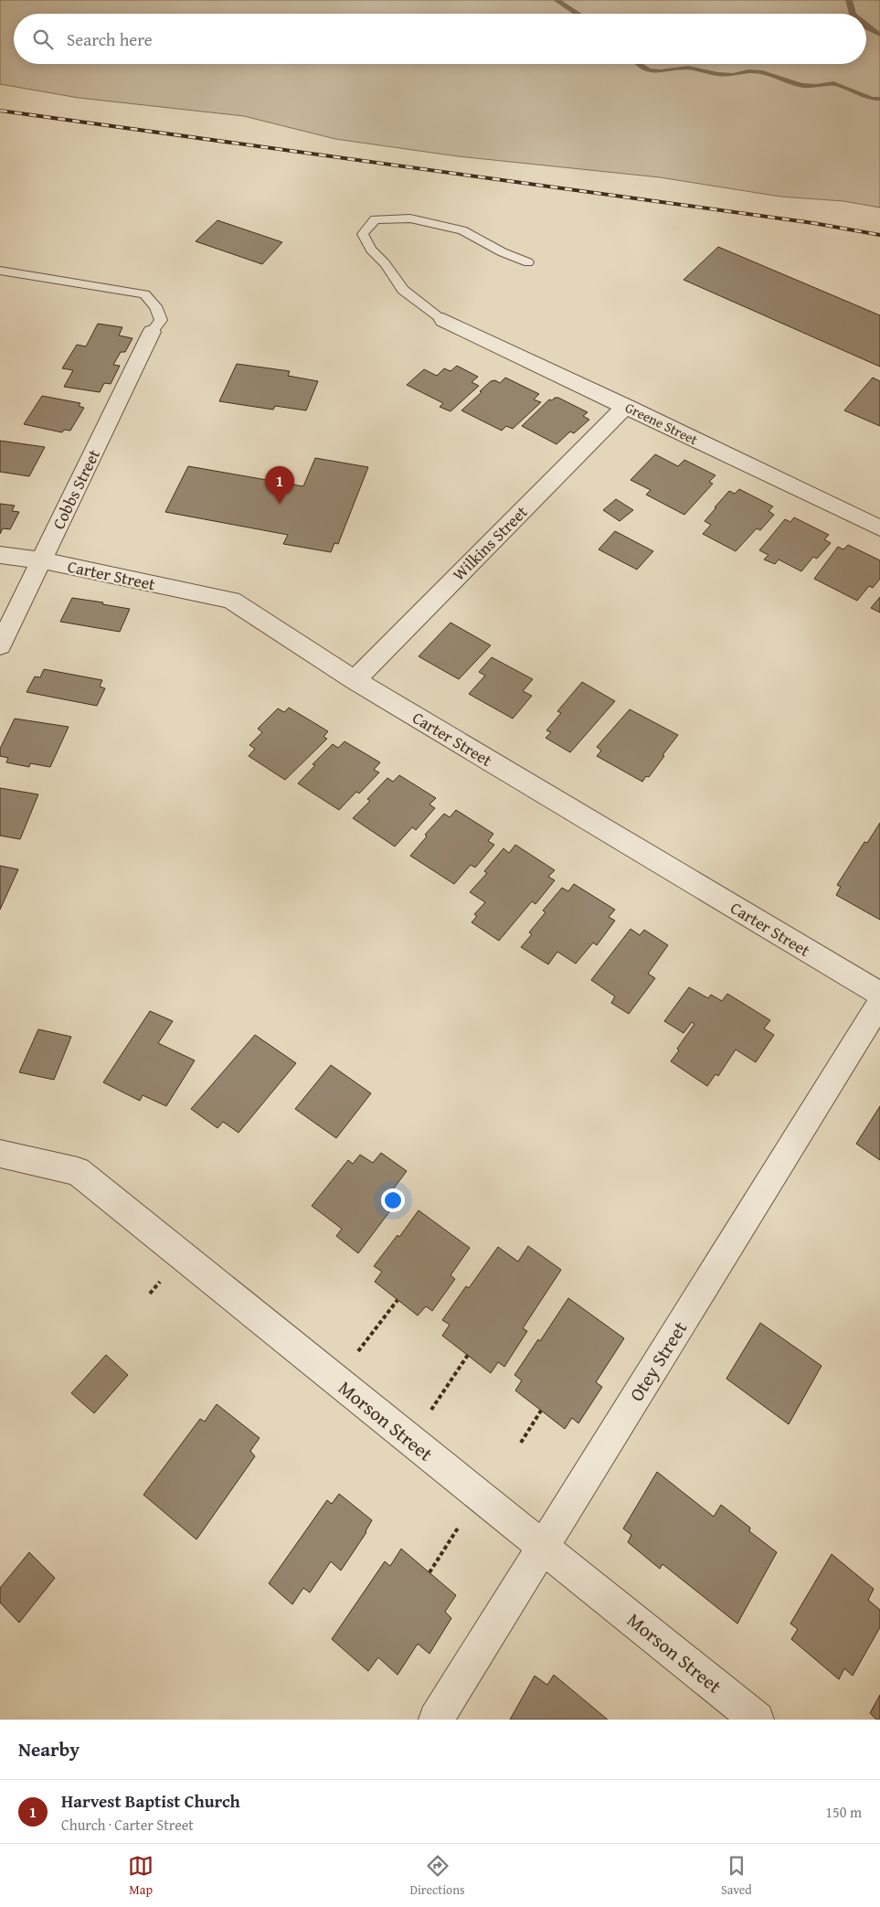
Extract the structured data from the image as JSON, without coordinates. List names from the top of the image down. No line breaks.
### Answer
{"streets":{"street":["Greene Street","Cobbs Street","Wilkins Street","Carter Street","Otey Street","Morson Street"]},"crossings":[["Greene Street","Wilkins Street"],["Cobbs Street","Carter Street"],["Wilkins Street","Carter Street"],["Otey Street","Morson Street"]],"page":{"search":"Search here","pins":"1","heading":"Nearby","list":[{"mark":"1","name":"Harvest Baptist Church","note":"Church · Carter Street","value":"150 m"}],"nav":["Map","Directions","Saved"]}}
